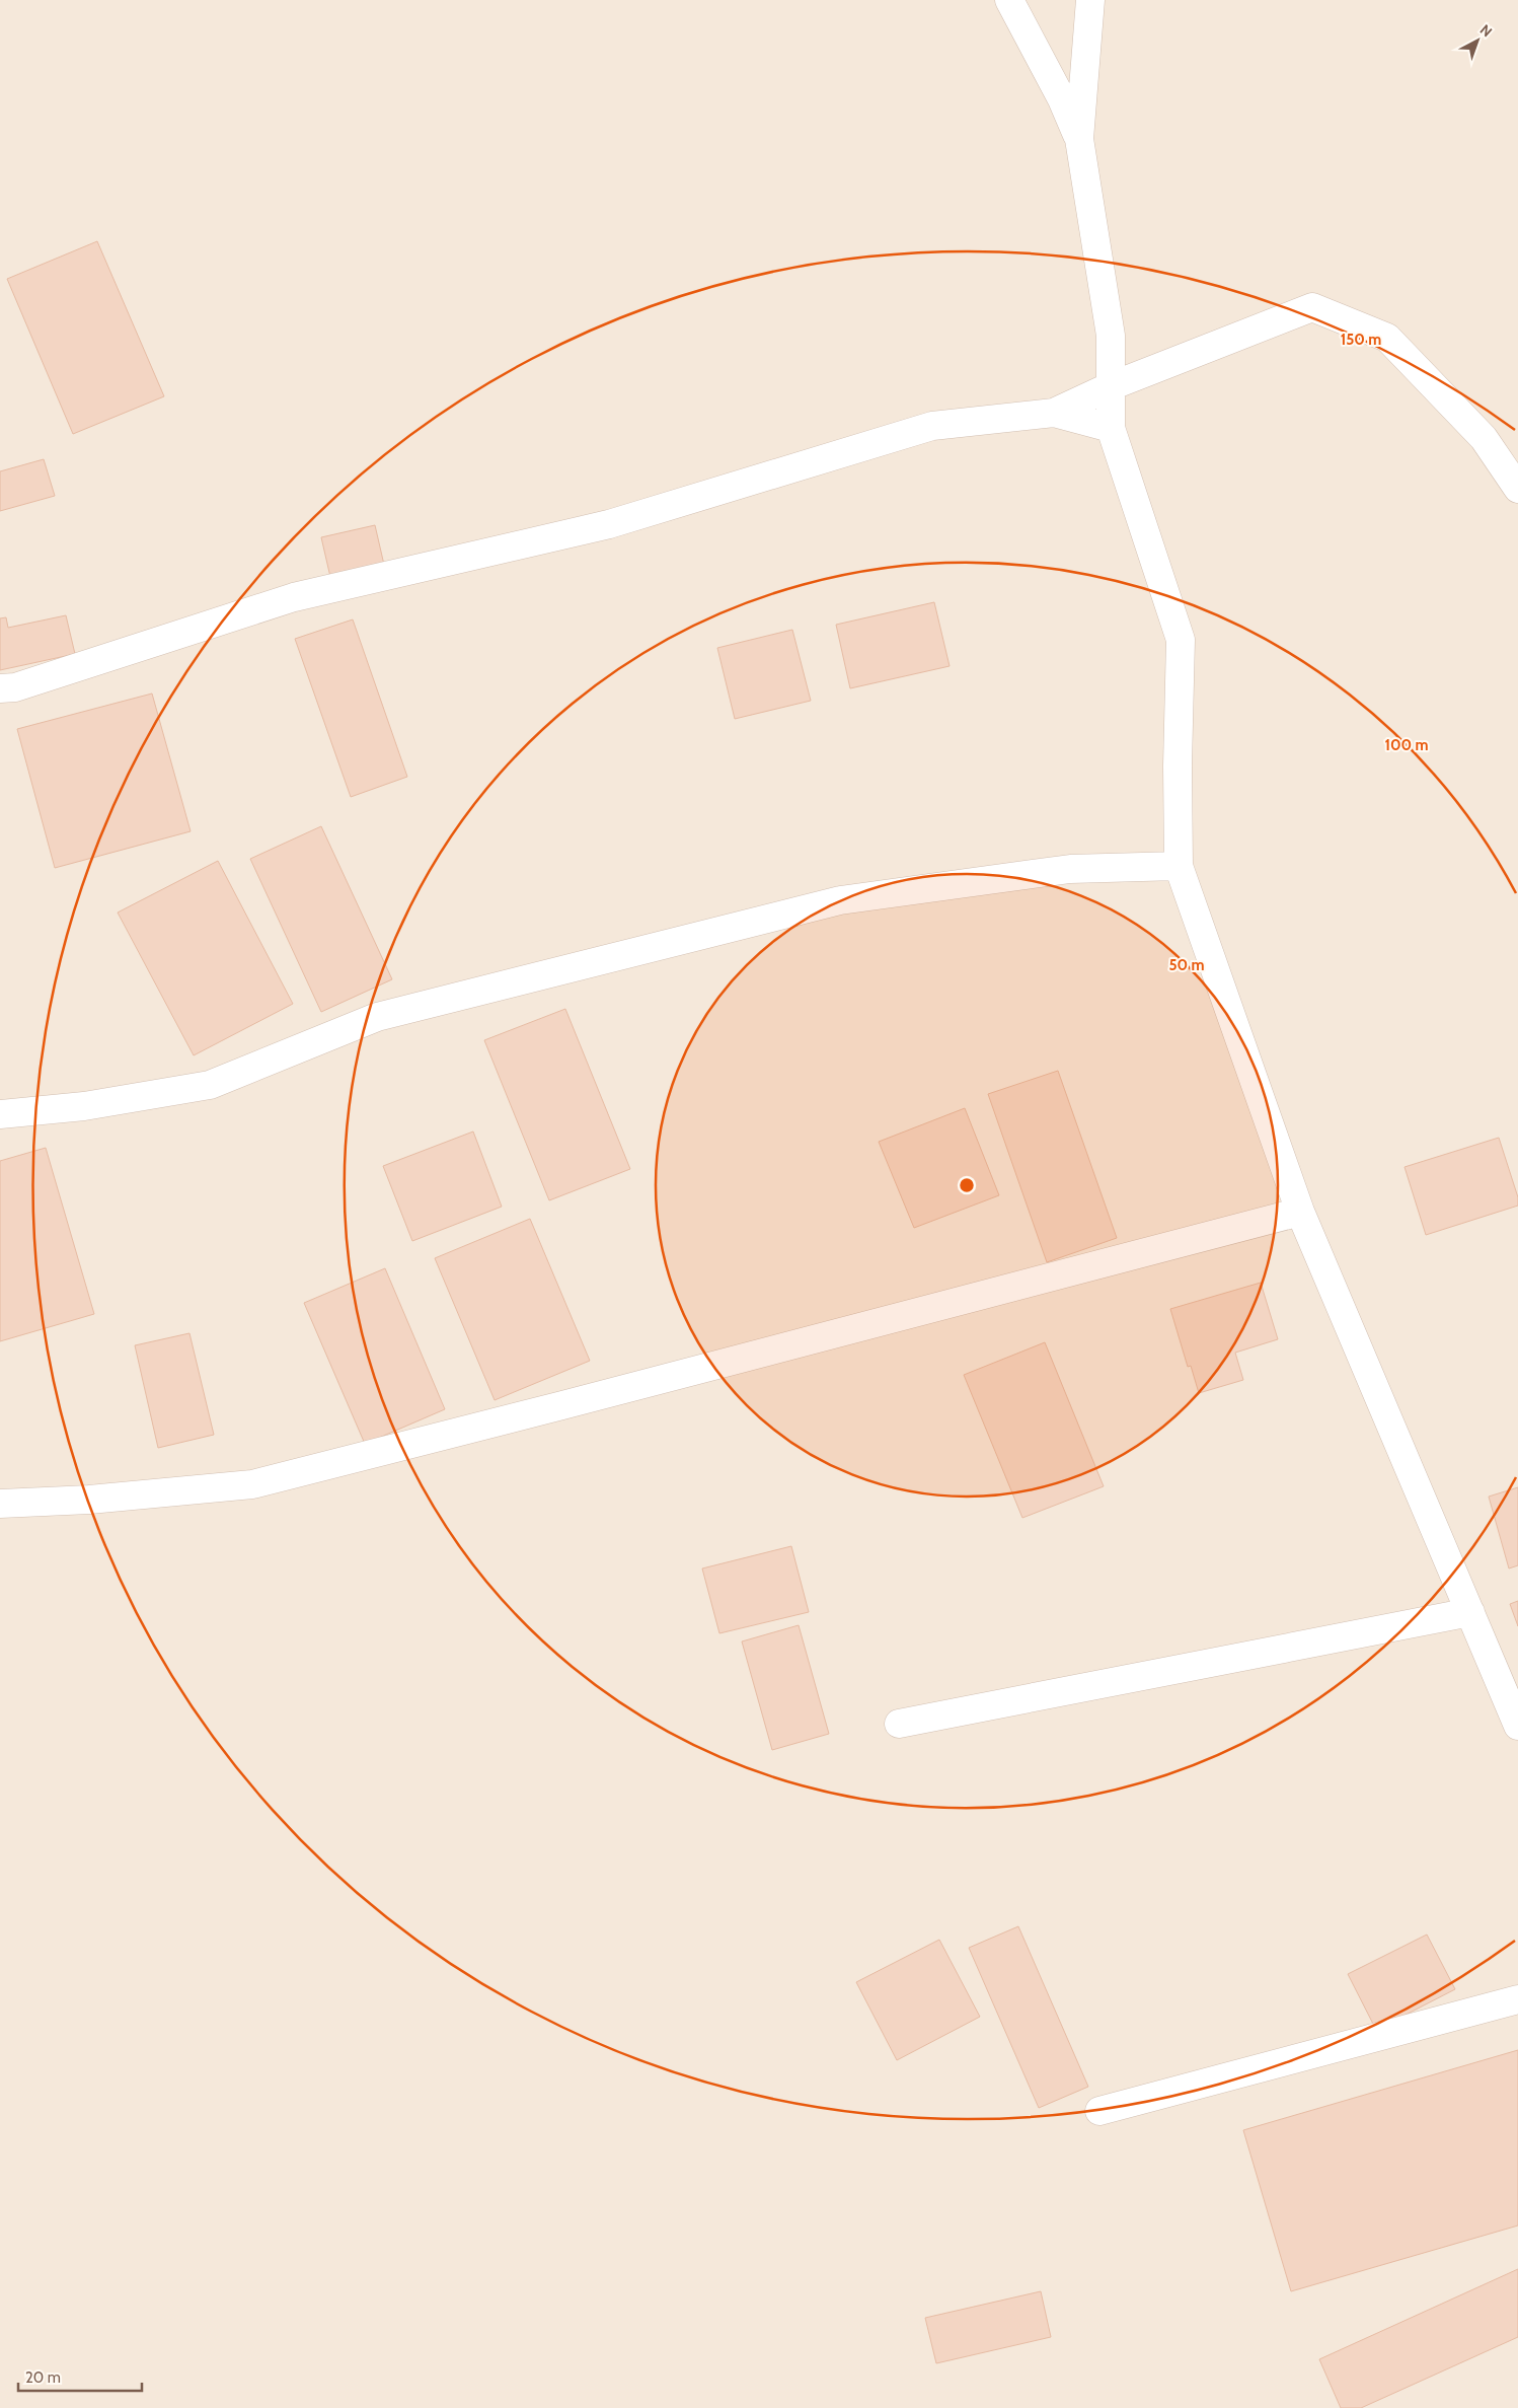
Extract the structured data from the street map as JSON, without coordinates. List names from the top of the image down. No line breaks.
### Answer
{"scale_bar":"20 m","north":"top right","rings":["150 m","100 m","50 m"]}
